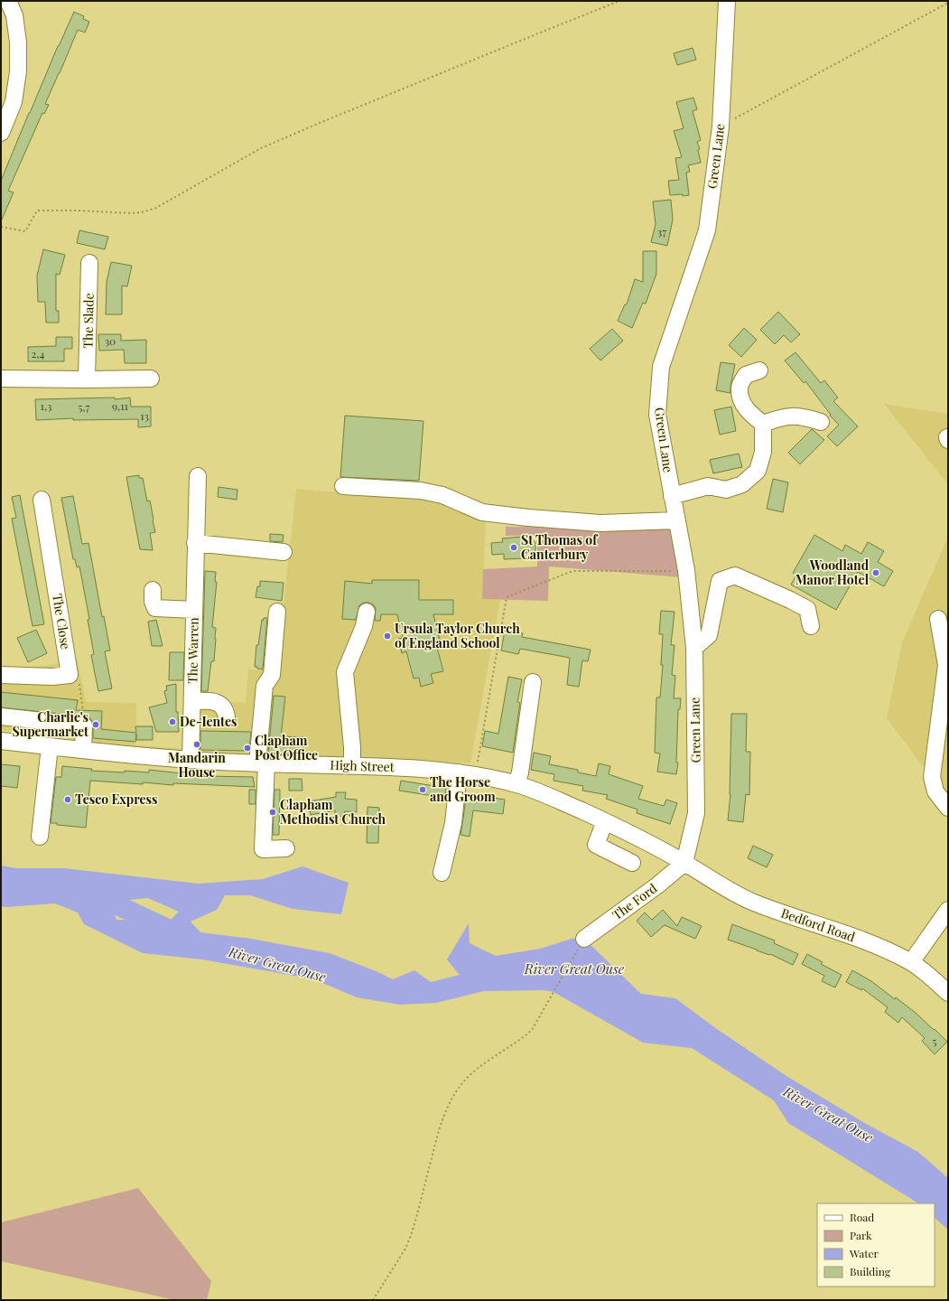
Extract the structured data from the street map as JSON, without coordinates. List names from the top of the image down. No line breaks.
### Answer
{"streets":{"street":["Green Lane","The Slade","The Close","The Warren","High Street","The Ford","Bedford Road"]},"crossings":[["Green Lane","High Street"],["Green Lane","The Ford"],["Green Lane","Bedford Road"],["The Warren","High Street"],["High Street","The Ford"],["High Street","Bedford Road"],["The Ford","Bedford Road"]],"water":["River Great Ouse"],"places":["St Thomas of Canterbury","Woodland Manor Hotel","Ursula Taylor Church of England School","De-Ientes","Charlie's Supermarket","Mandarin House","Clapham Post Office","The Horse and Groom","Tesco Express","Clapham Methodist Church"],"house_numbers":["37","30","2,4","1,3","9,11","5,7","13","5"],"legend":["Road","Park","Water","Building"]}
